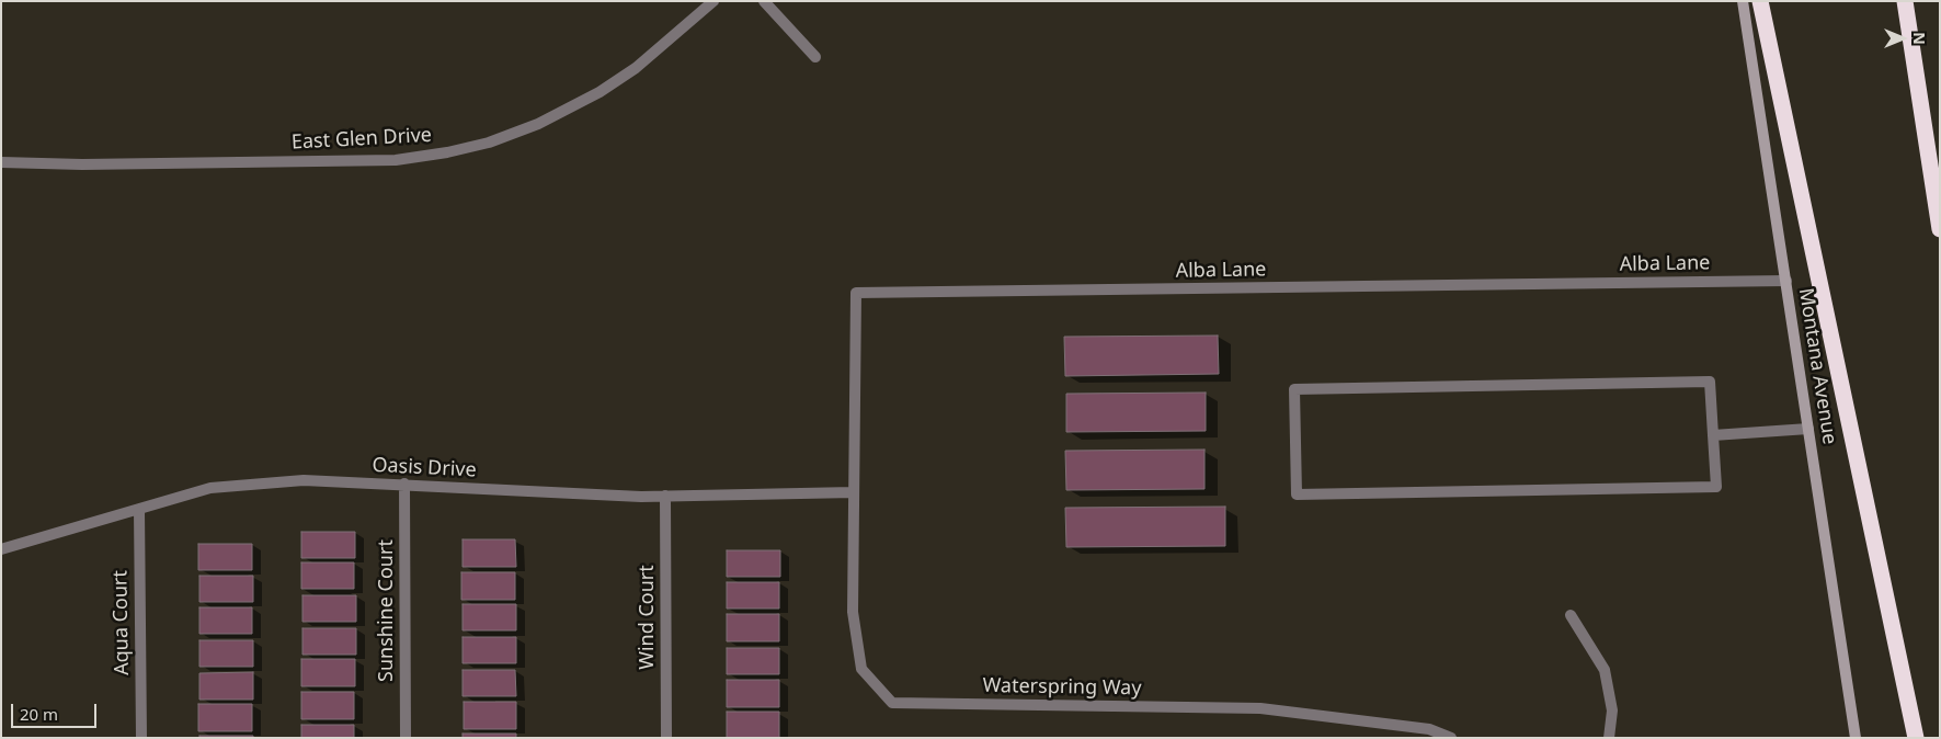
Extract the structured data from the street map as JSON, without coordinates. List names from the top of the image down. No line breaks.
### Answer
{"streets":{"main road":["Montana Avenue"],"street":["East Glen Drive","Alba Lane","Oasis Drive","Sunshine Court","Wind Court","Aqua Court","Waterspring Way"]},"crossings":[["Alba Lane","Montana Avenue"],["Alba Lane","Oasis Drive"],["Alba Lane","Waterspring Way"],["Oasis Drive","Sunshine Court"],["Oasis Drive","Wind Court"],["Oasis Drive","Aqua Court"],["Oasis Drive","Waterspring Way"]],"scale_bar":"20 m","north":"right"}
